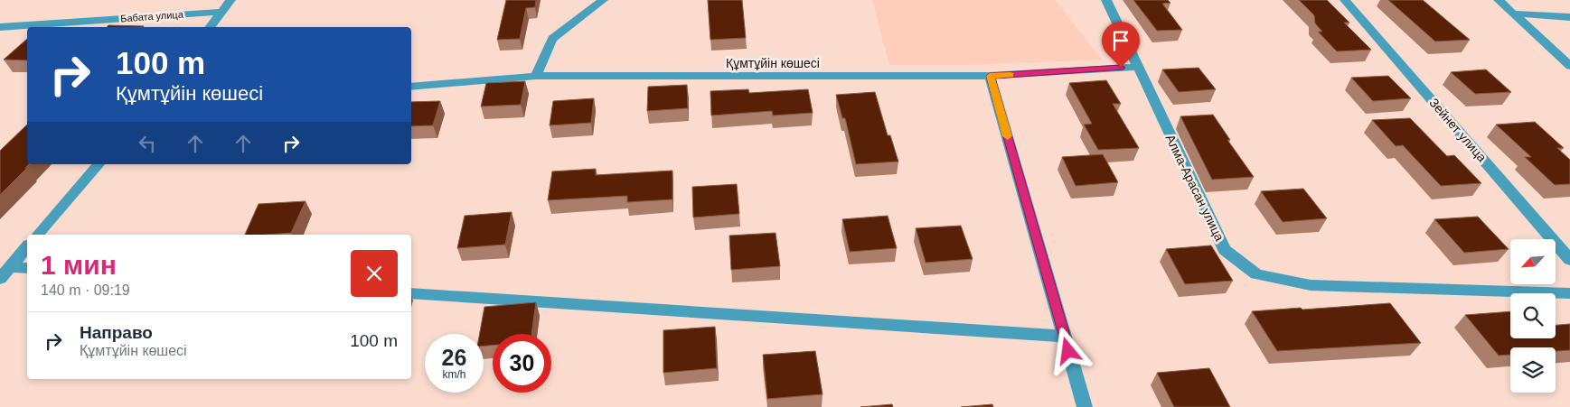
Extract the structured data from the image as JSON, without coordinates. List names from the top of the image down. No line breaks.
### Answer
{"streets":{"street":["Бабата улица","Құмтұйiн көшесі","Зейнет улица","Алма-Арасан улица"]},"crossings":[["Құмтұйiн көшесі","Алма-Арасан улица"]],"north":"bottom left","page":{"turn":["100 m","Құмтұйiн көшесі"],"heading":["1 мин","140 m · 09:19"],"list":[{"name":"Направо","note":"Құмтұйiн көшесі","value":"100 m"}],"speed":"26 km/h","limit":"30"}}
